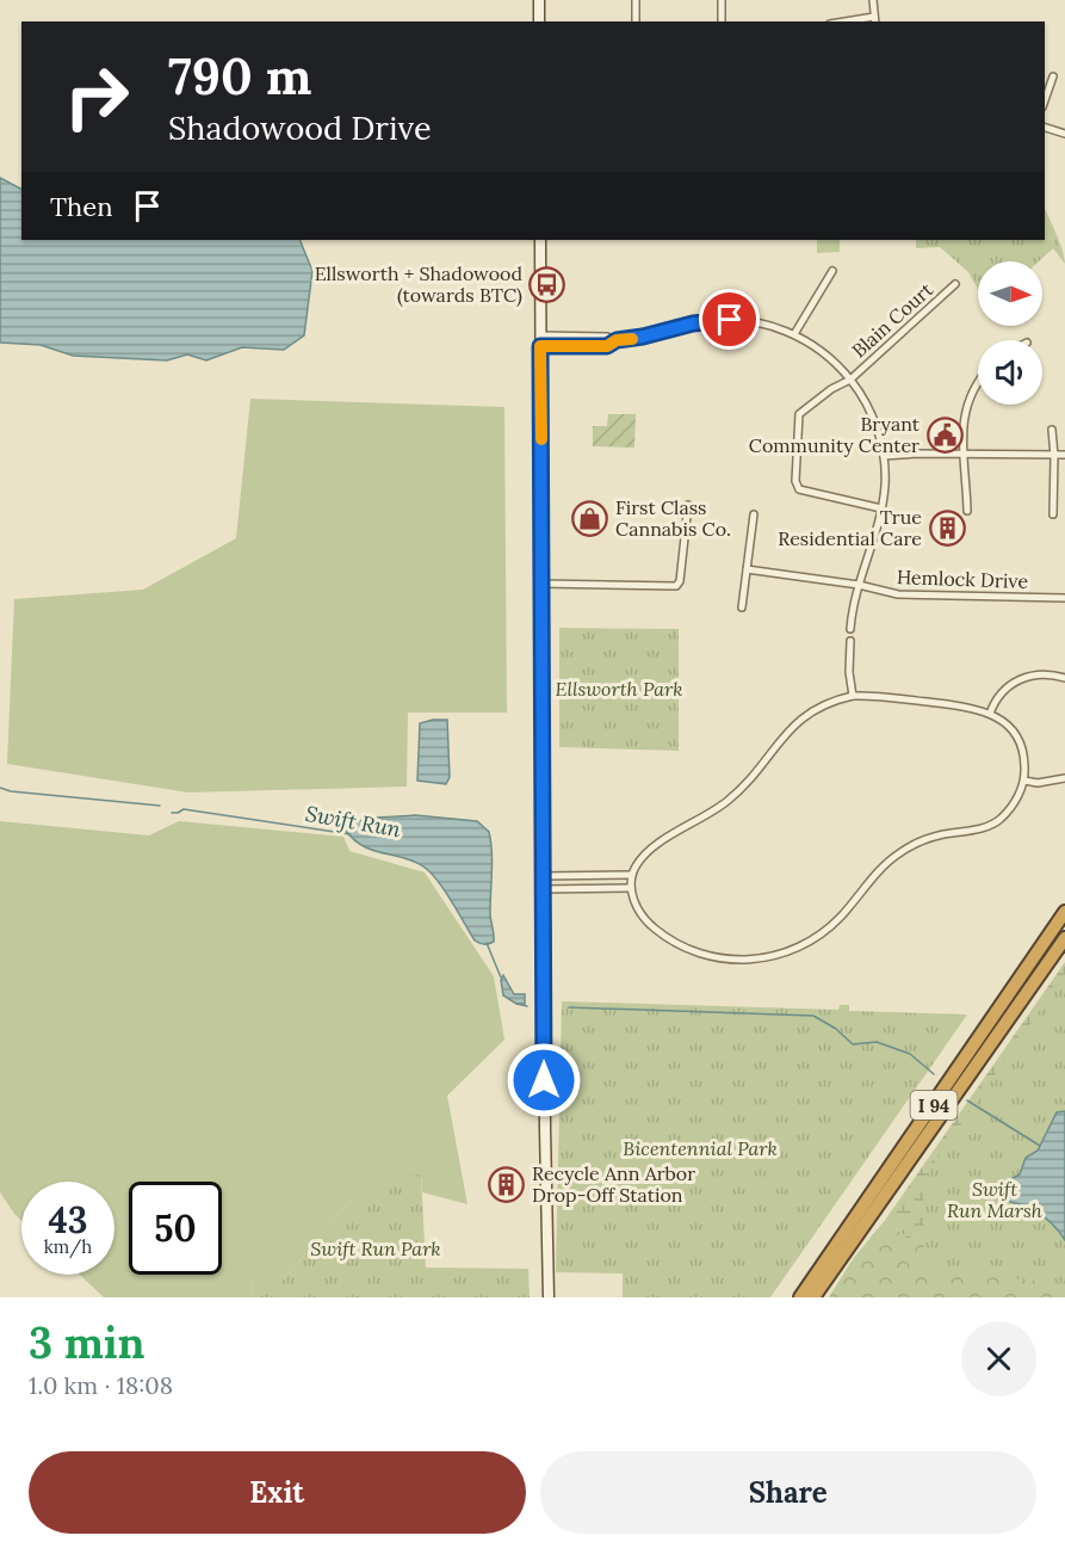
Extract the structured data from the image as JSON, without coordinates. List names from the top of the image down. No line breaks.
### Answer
{"streets":{"highway":["I 94"],"street":["Blain Court","Hemlock Drive"]},"water":["Swift Run"],"parks":["Ellsworth Park","Bicentennial Park","Swift Run Marsh","Swift Run Park"],"places":{"bus stop":["Ellsworth + Shadowood (towards BTC)"],"public building":["Bryant Community Center"],"shop":["First Class Cannabis Co."],"building":["True Residential Care","Recycle Ann Arbor Drop-Off Station"]},"north":"right","page":{"turn":["790 m","Shadowood Drive"],"then":"Then","speed":"43 km/h","limit":"50","heading":["3 min","1.0 km · 18:08"],"buttons":["Exit","Share"]}}
